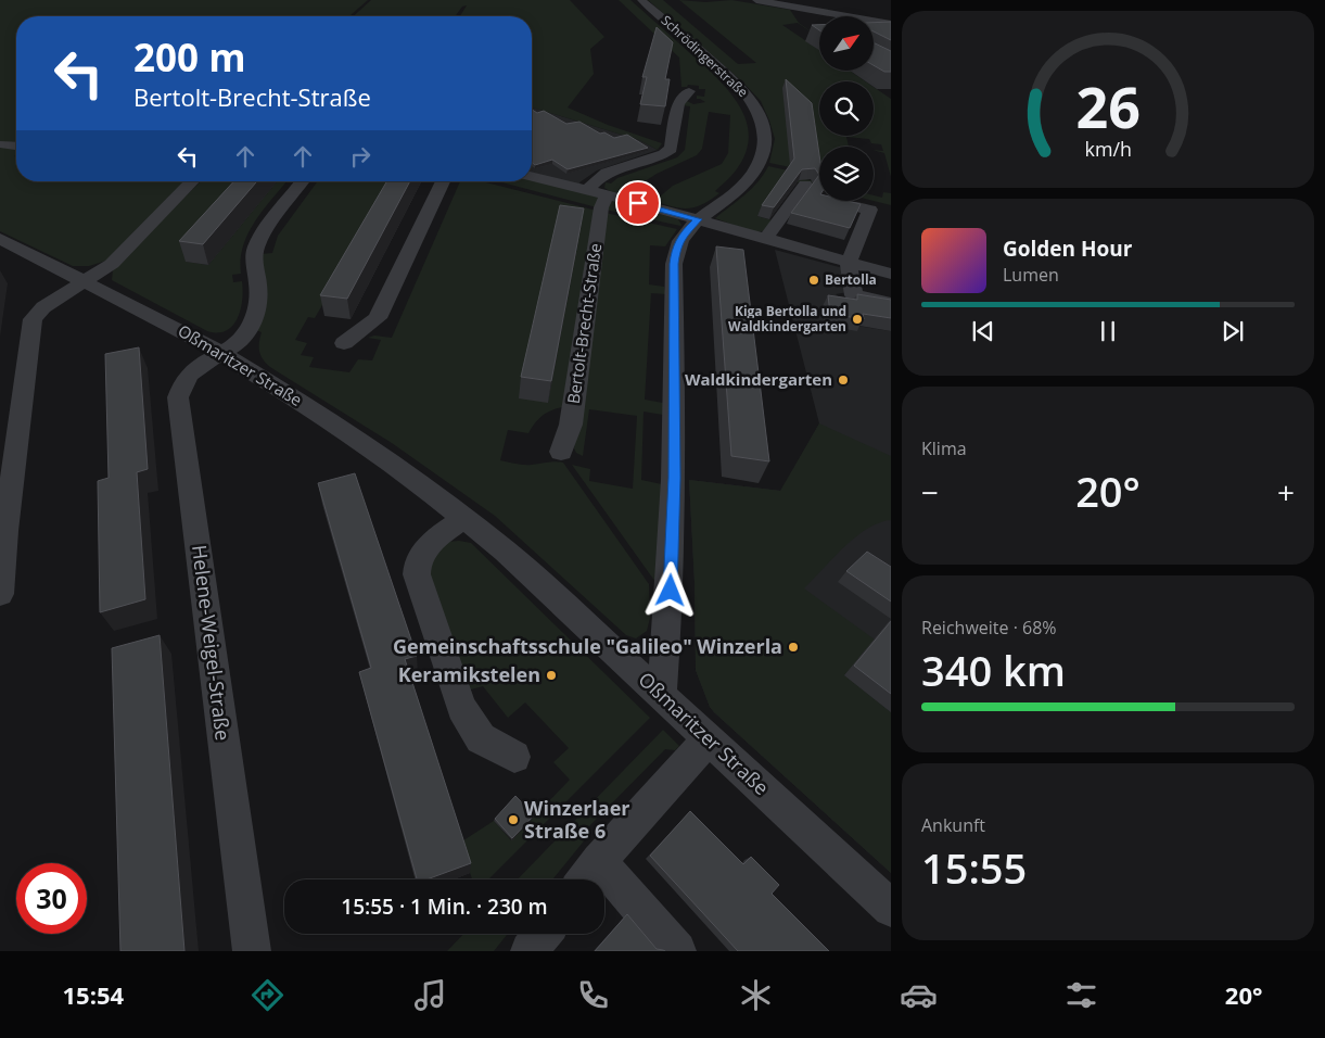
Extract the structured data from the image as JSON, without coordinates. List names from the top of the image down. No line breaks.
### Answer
{"streets":{"street":["Schrödingerstraße","Bertolt-Brecht-Straße","Oßmaritzer Straße","Helene-Weigel-Straße"]},"crossings":[["Oßmaritzer Straße","Helene-Weigel-Straße"]],"places":["Bertolla","Kiga Bertolla und Waldkindergarten","Waldkindergarten","Gemeinschaftsschule \"Galileo\" Winzerla","Keramikstelen","Winzerlaer Straße 6"],"north":"top right","page":{"turn":["200 m","Bertolt-Brecht-Straße"],"song":["Golden Hour","Lumen"],"tile":["Klima",["Reichweite · 68%","340 km"],["Ankunft","15:55"]],"heat":["−","20°","+"],"limit":"30","trip":"15:55 · 1 Min. · 230 m","tabs":["15:54","20°"],"gauge":["26","km/h"]}}
